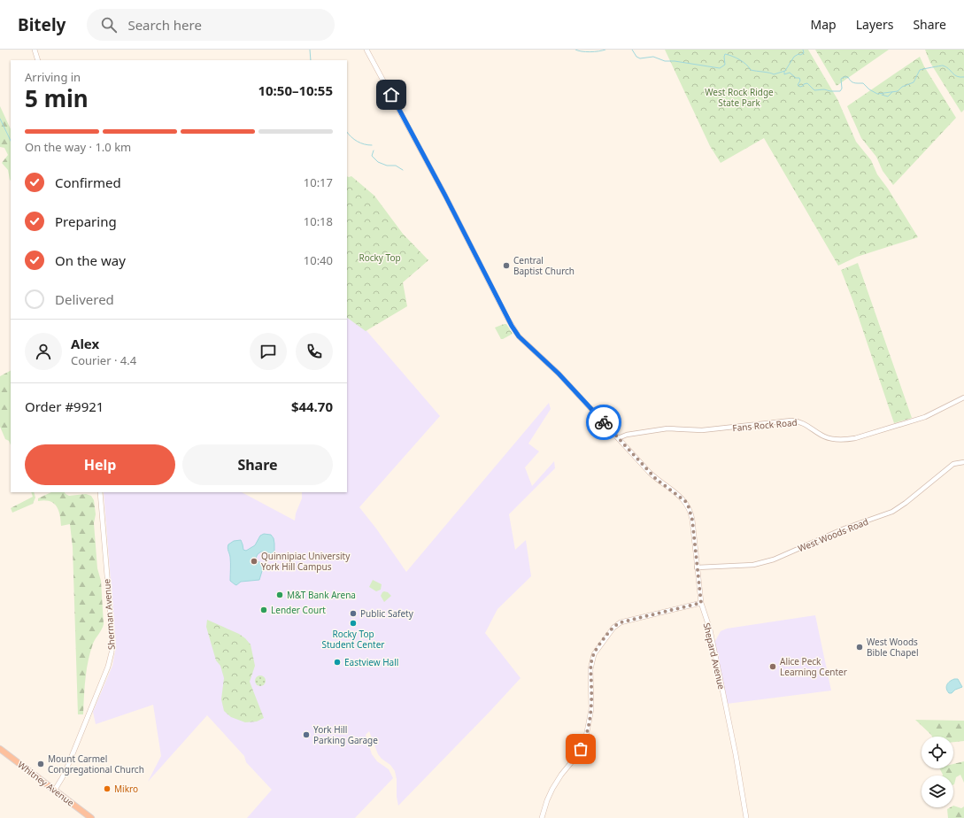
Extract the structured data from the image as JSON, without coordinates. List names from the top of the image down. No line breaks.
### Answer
{"streets":{"highway":["Whitney Avenue"],"main road":["Sherman Avenue","Shepard Avenue"],"street":["Fans Rock Road","West Woods Road"]},"crossings":[["Fans Rock Road","Shepard Avenue"],["West Woods Road","Shepard Avenue"],["Sherman Avenue","Whitney Avenue"]],"parks":["West Rock Ridge State Park","Rocky Top"],"places":["Central Baptist Church","Quinnipiac University York Hill Campus","M&T Bank Arena","Lender Court","Public Safety","Rocky Top Student Center","West Woods Bible Chapel","Eastview Hall","Alice Peck Learning Center","York Hill Parking Garage","Mount Carmel Congregational Church","Mikro"],"page":{"header":"Bitely","search":"Search here","nav":["Map","Layers","Share"],"heading":["5 min","Arriving in","10:50–10:55"],"panel":["Alex","Courier · 4.4","Order #9921","$44.70"],"bar":"On the way · 1.0 km","list":[["Confirmed","10:17"],["Preparing","10:18"],["On the way","10:40"],"Delivered"],"buttons":["Help","Share"]}}
